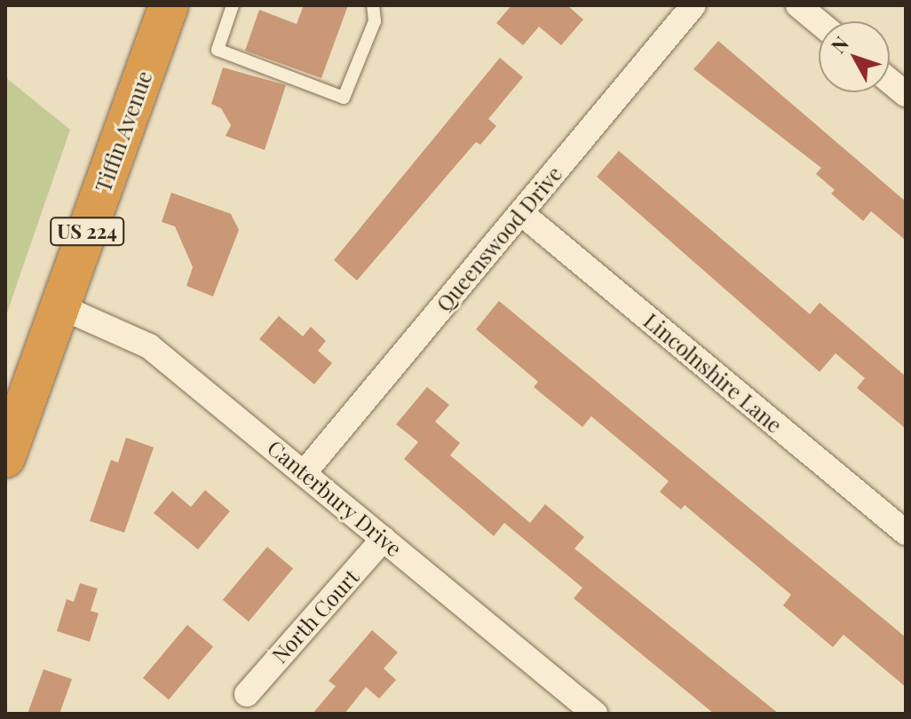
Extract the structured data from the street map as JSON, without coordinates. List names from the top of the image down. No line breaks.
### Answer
{"streets":{"highway":["Tiffin Avenue","US 224"],"street":["Queenswood Drive","Lincolnshire Lane","Canterbury Drive","North Court"]},"crossings":[["Tiffin Avenue","Canterbury Drive"],["Queenswood Drive","Lincolnshire Lane"],["Queenswood Drive","Canterbury Drive"],["Canterbury Drive","North Court"]],"north":"top left"}
